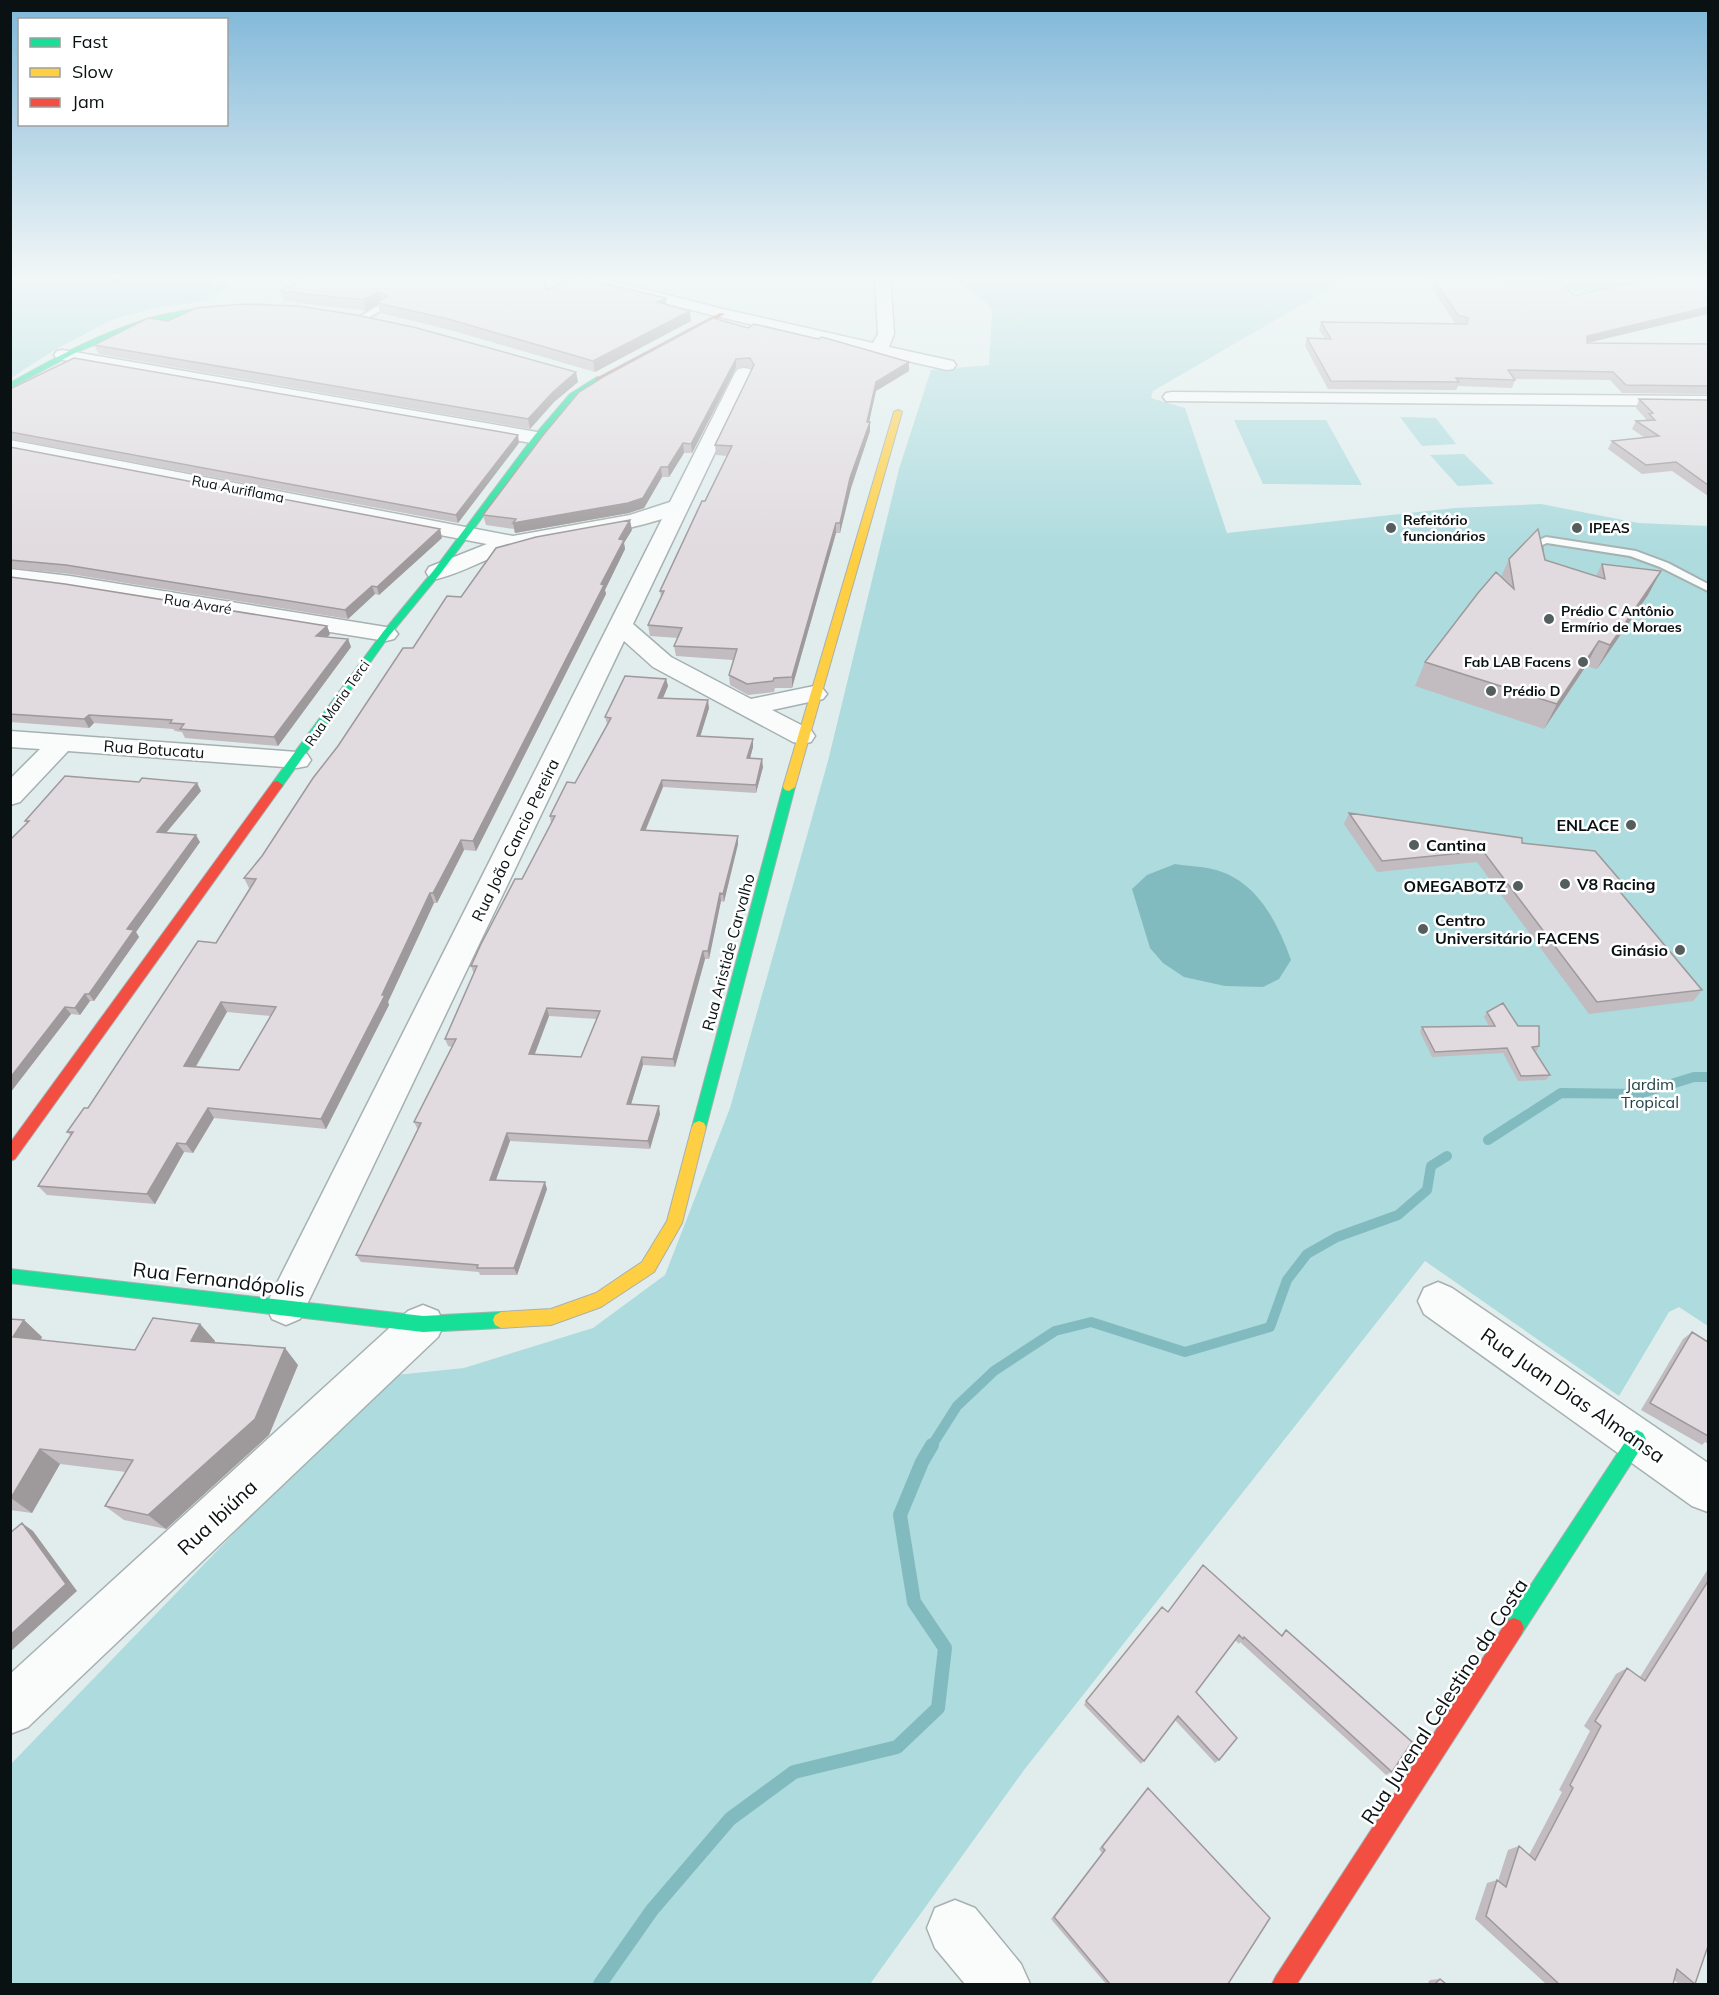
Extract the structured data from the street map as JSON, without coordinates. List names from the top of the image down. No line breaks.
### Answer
{"streets":{"street":["Rua Auriflama","Rua Avaré","Rua Maria Terci","Rua Botucatu","Rua João Cancio Pereira","Rua Aristide Carvalho","Rua Fernandópolis","Rua Juan Dias Almansa","Rua Ibiúna","Rua Juvenal Celestino da Costa"]},"crossings":[["Rua Auriflama","Rua Maria Terci"],["Rua Avaré","Rua Maria Terci"],["Rua Maria Terci","Rua Botucatu"],["Rua João Cancio Pereira","Rua Fernandópolis"],["Rua Aristide Carvalho","Rua Fernandópolis"],["Rua Aristide Carvalho","Rua Ibiúna"],["Rua Fernandópolis","Rua Ibiúna"],["Rua Juan Dias Almansa","Rua Juvenal Celestino da Costa"]],"parks":["Jardim Tropical"],"places":["Refeitório funcionários","IPEAS","Prédio C Antônio Ermírio de Moraes","Fab LAB Facens","Prédio D","ENLACE","Cantina","V8 Racing","OMEGABOTZ","Centro Universitário FACENS","Ginásio"],"legend":["Fast","Slow","Jam"]}
